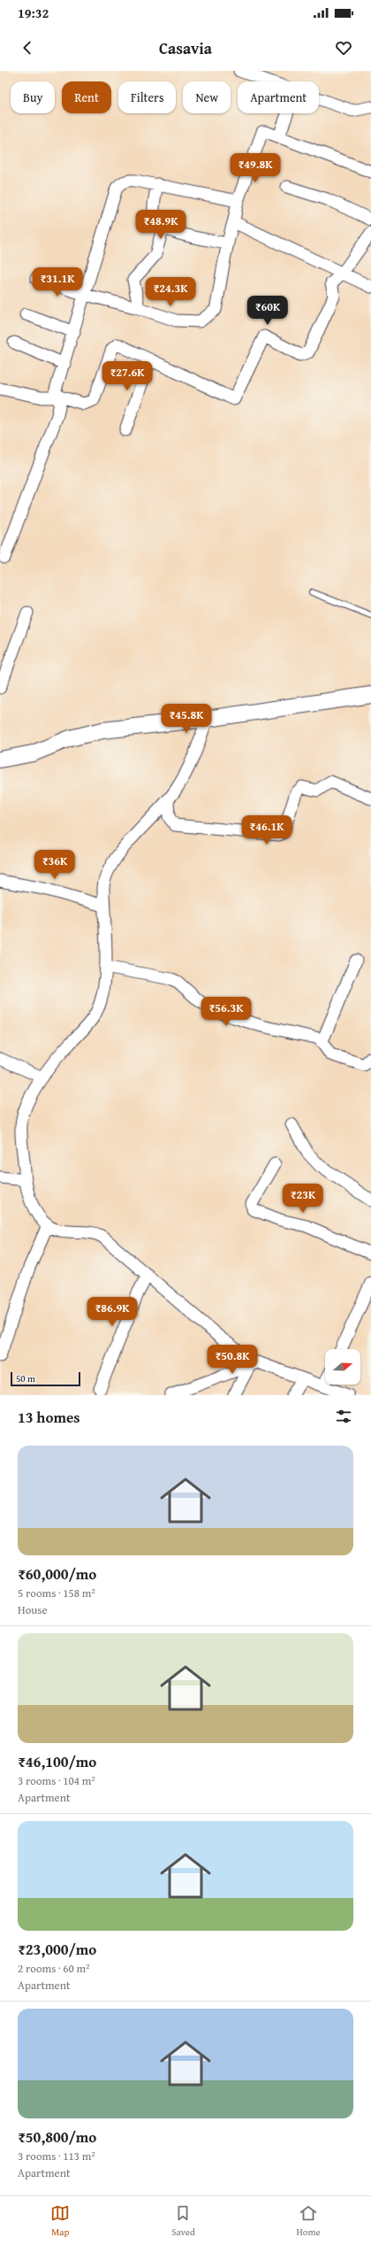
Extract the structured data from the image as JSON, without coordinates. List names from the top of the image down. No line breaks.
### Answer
{"scale_bar":"50 m","north":"right","page":{"status":"19:32","header":"Casavia","chip":["Buy","Rent","Filters","New","Apartment"],"price":["₹49.8K","₹48.9K","₹31.1K","₹24.3K","₹60K","₹27.6K","₹45.8K","₹46.1K","₹36K","₹56.3K","₹23K","₹86.9K","₹50.8K"],"scale":"50 m","heading":"13 homes","list":[{"name":"₹60,000/mo","note":"5 rooms · 158 m² · House"},{"name":"₹46,100/mo","note":"3 rooms · 104 m² · Apartment"},{"name":"₹23,000/mo","note":"2 rooms · 60 m² · Apartment"},{"name":"₹50,800/mo","note":"3 rooms · 113 m² · Apartment"}],"tabs":["Map","Saved","Home"]}}
